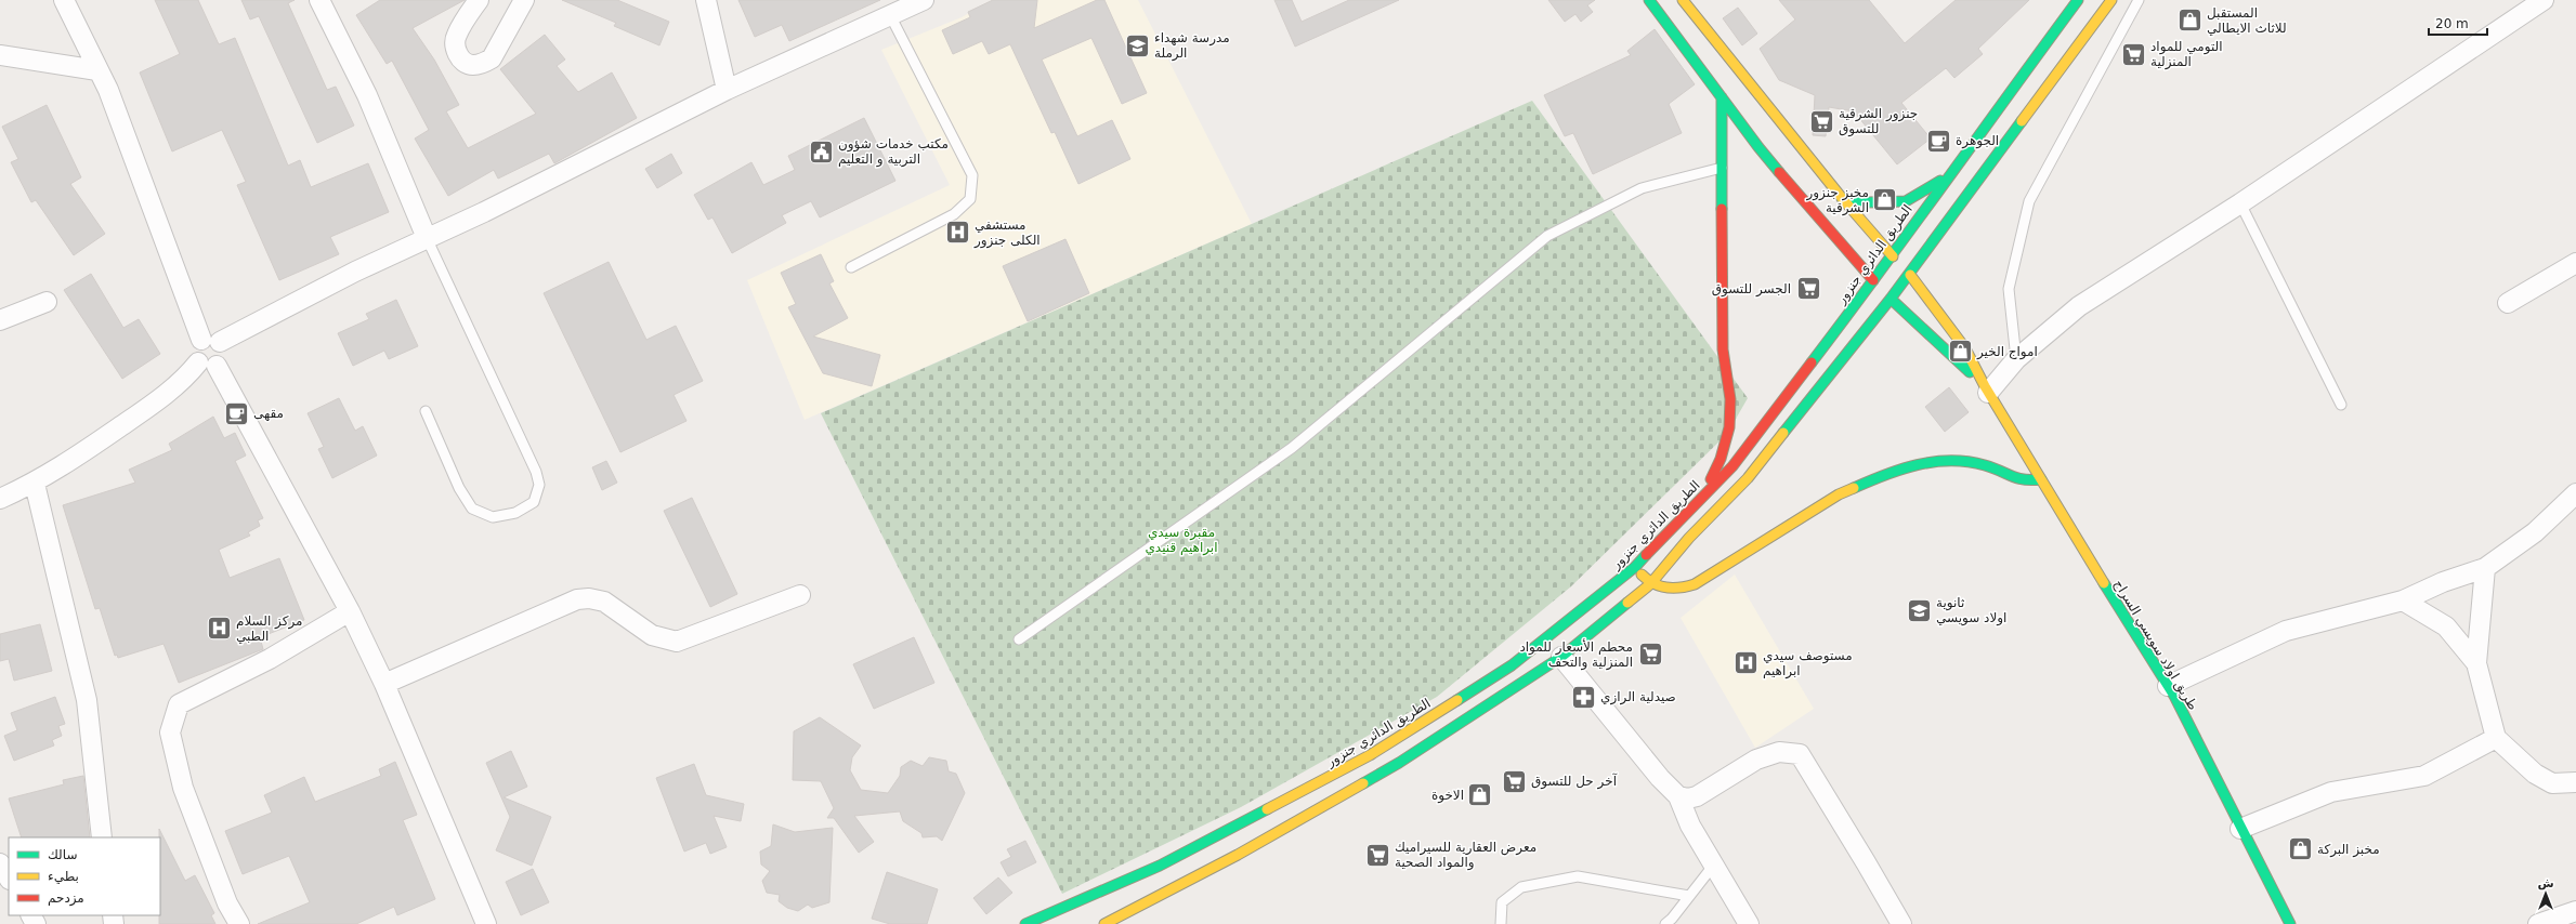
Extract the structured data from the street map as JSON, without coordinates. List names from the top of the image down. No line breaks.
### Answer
{"streets":{"main road":["الطريق الدائري جنزور","طريق اولاد سويسي السراج"]},"parks":["مقبرة سيدي ابراهيم قنيدي"],"places":{"shop":["المستقبل للاثاث الايطالي","مخبز جنزور الشرقية","امواج الخير","الاخوة","مخبز البركة"],"school or university":["مدرسة شهداء الرملة","ثانوية اولاد سويسي"],"supermarket":["التومي للمواد المنزلية","جنزور الشرقية للتسوق","الجسر للتسوق","محطم الأسعار للمواد المنزلية والتحف","آخر حل للتسوق","معرض العقارية للسيراميك والمواد الصحية"],"cafe":["الجوهرة","مقهى"],"public building":["مكتب خدمات شؤون التربية و التعليم"],"hospital":["مستشفي الكلى جنزور","مركز السلام الطبي","مستوصف سيدي ابراهيم"],"pharmacy":["صيدلية الرازي"]},"legend":["سالك","بطيء","مزدحم"],"scale_bar":"20 m","north":"top"}
